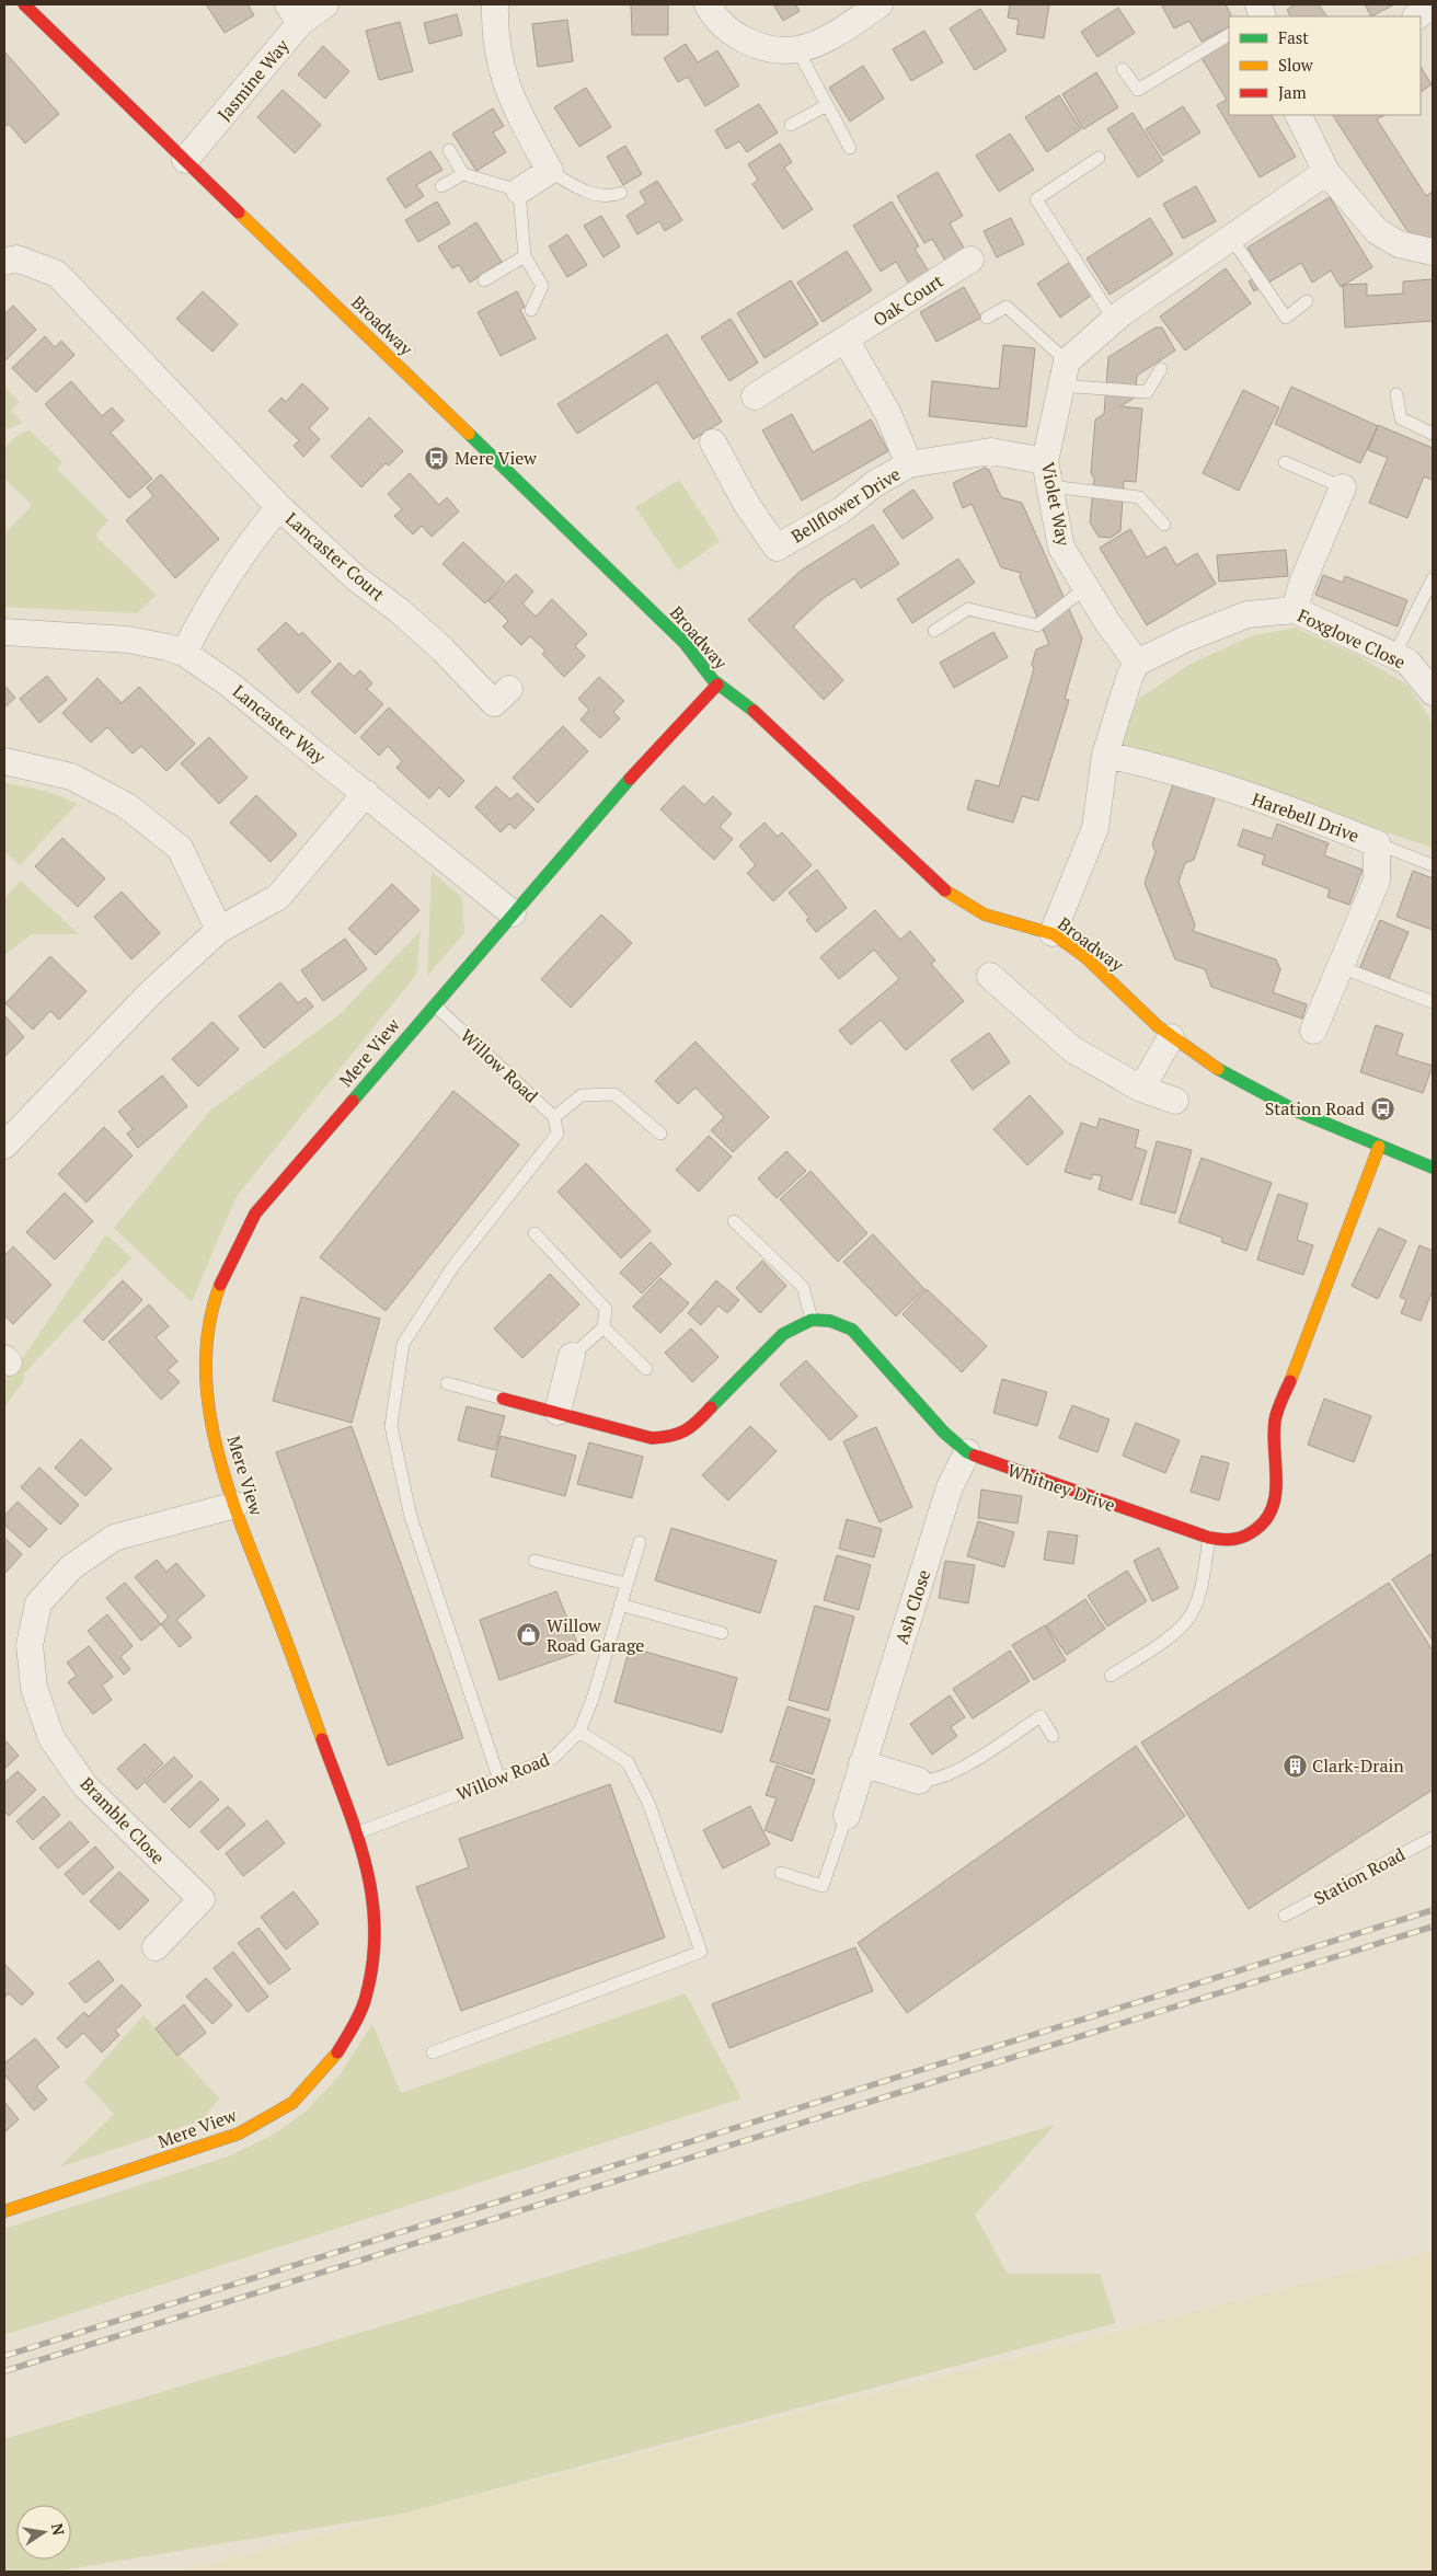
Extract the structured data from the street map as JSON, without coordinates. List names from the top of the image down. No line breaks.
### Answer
{"streets":{"street":["Jasmine Way","Oak Court","Broadway","Violet Way","Bellflower Drive","Lancaster Court","Foxglove Close","Lancaster Way","Harebell Drive","Mere View","Whitney Drive","Ash Close","Bramble Close"],"lane":["Willow Road","Station Road"]},"crossings":[["Jasmine Way","Broadway"],["Broadway","Mere View"],["Broadway","Whitney Drive"],["Violet Way","Bellflower Drive"],["Violet Way","Foxglove Close"],["Lancaster Court","Lancaster Way"],["Lancaster Way","Mere View"],["Mere View","Willow Road"],["Mere View","Bramble Close"],["Whitney Drive","Ash Close"]],"places":{"bus stop":["Mere View","Station Road"],"shop":["Willow Road Garage"],"building":["Clark-Drain"]},"legend":["Fast","Slow","Jam"],"north":"right"}
